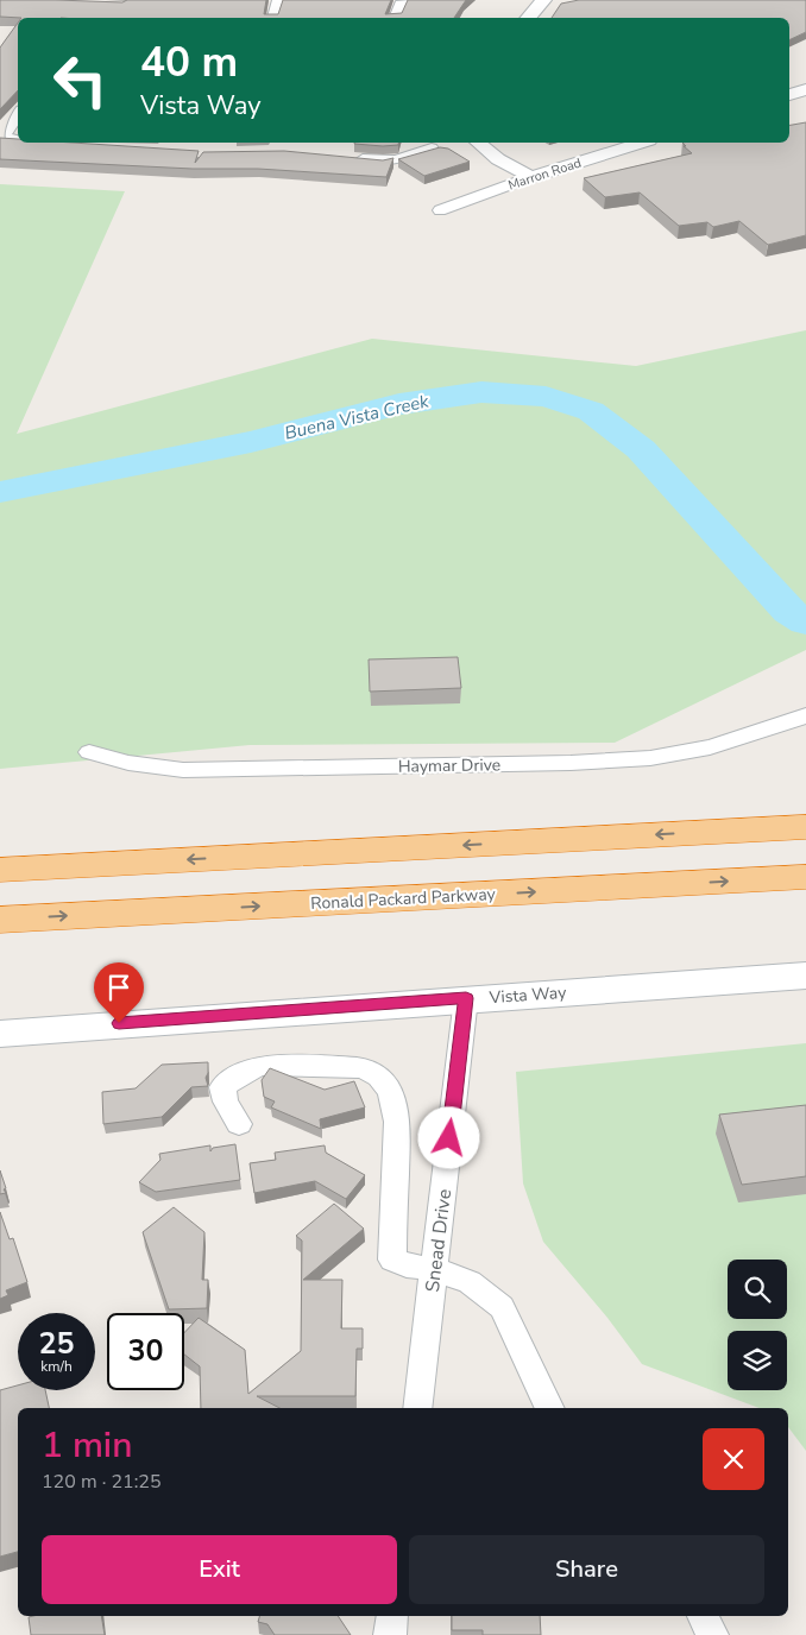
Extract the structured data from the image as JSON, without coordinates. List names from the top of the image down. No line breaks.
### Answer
{"streets":{"highway":["Ronald Packard Parkway"],"main road":["Vista Way"],"street":["Marron Road","Haymar Drive","Snead Drive"]},"crossings":[["Vista Way","Snead Drive"]],"water":["Buena Vista Creek"],"page":{"turn":["40 m","Vista Way"],"speed":"25 km/h","limit":"30","heading":["1 min","120 m · 21:25"],"buttons":["Exit","Share"]}}
